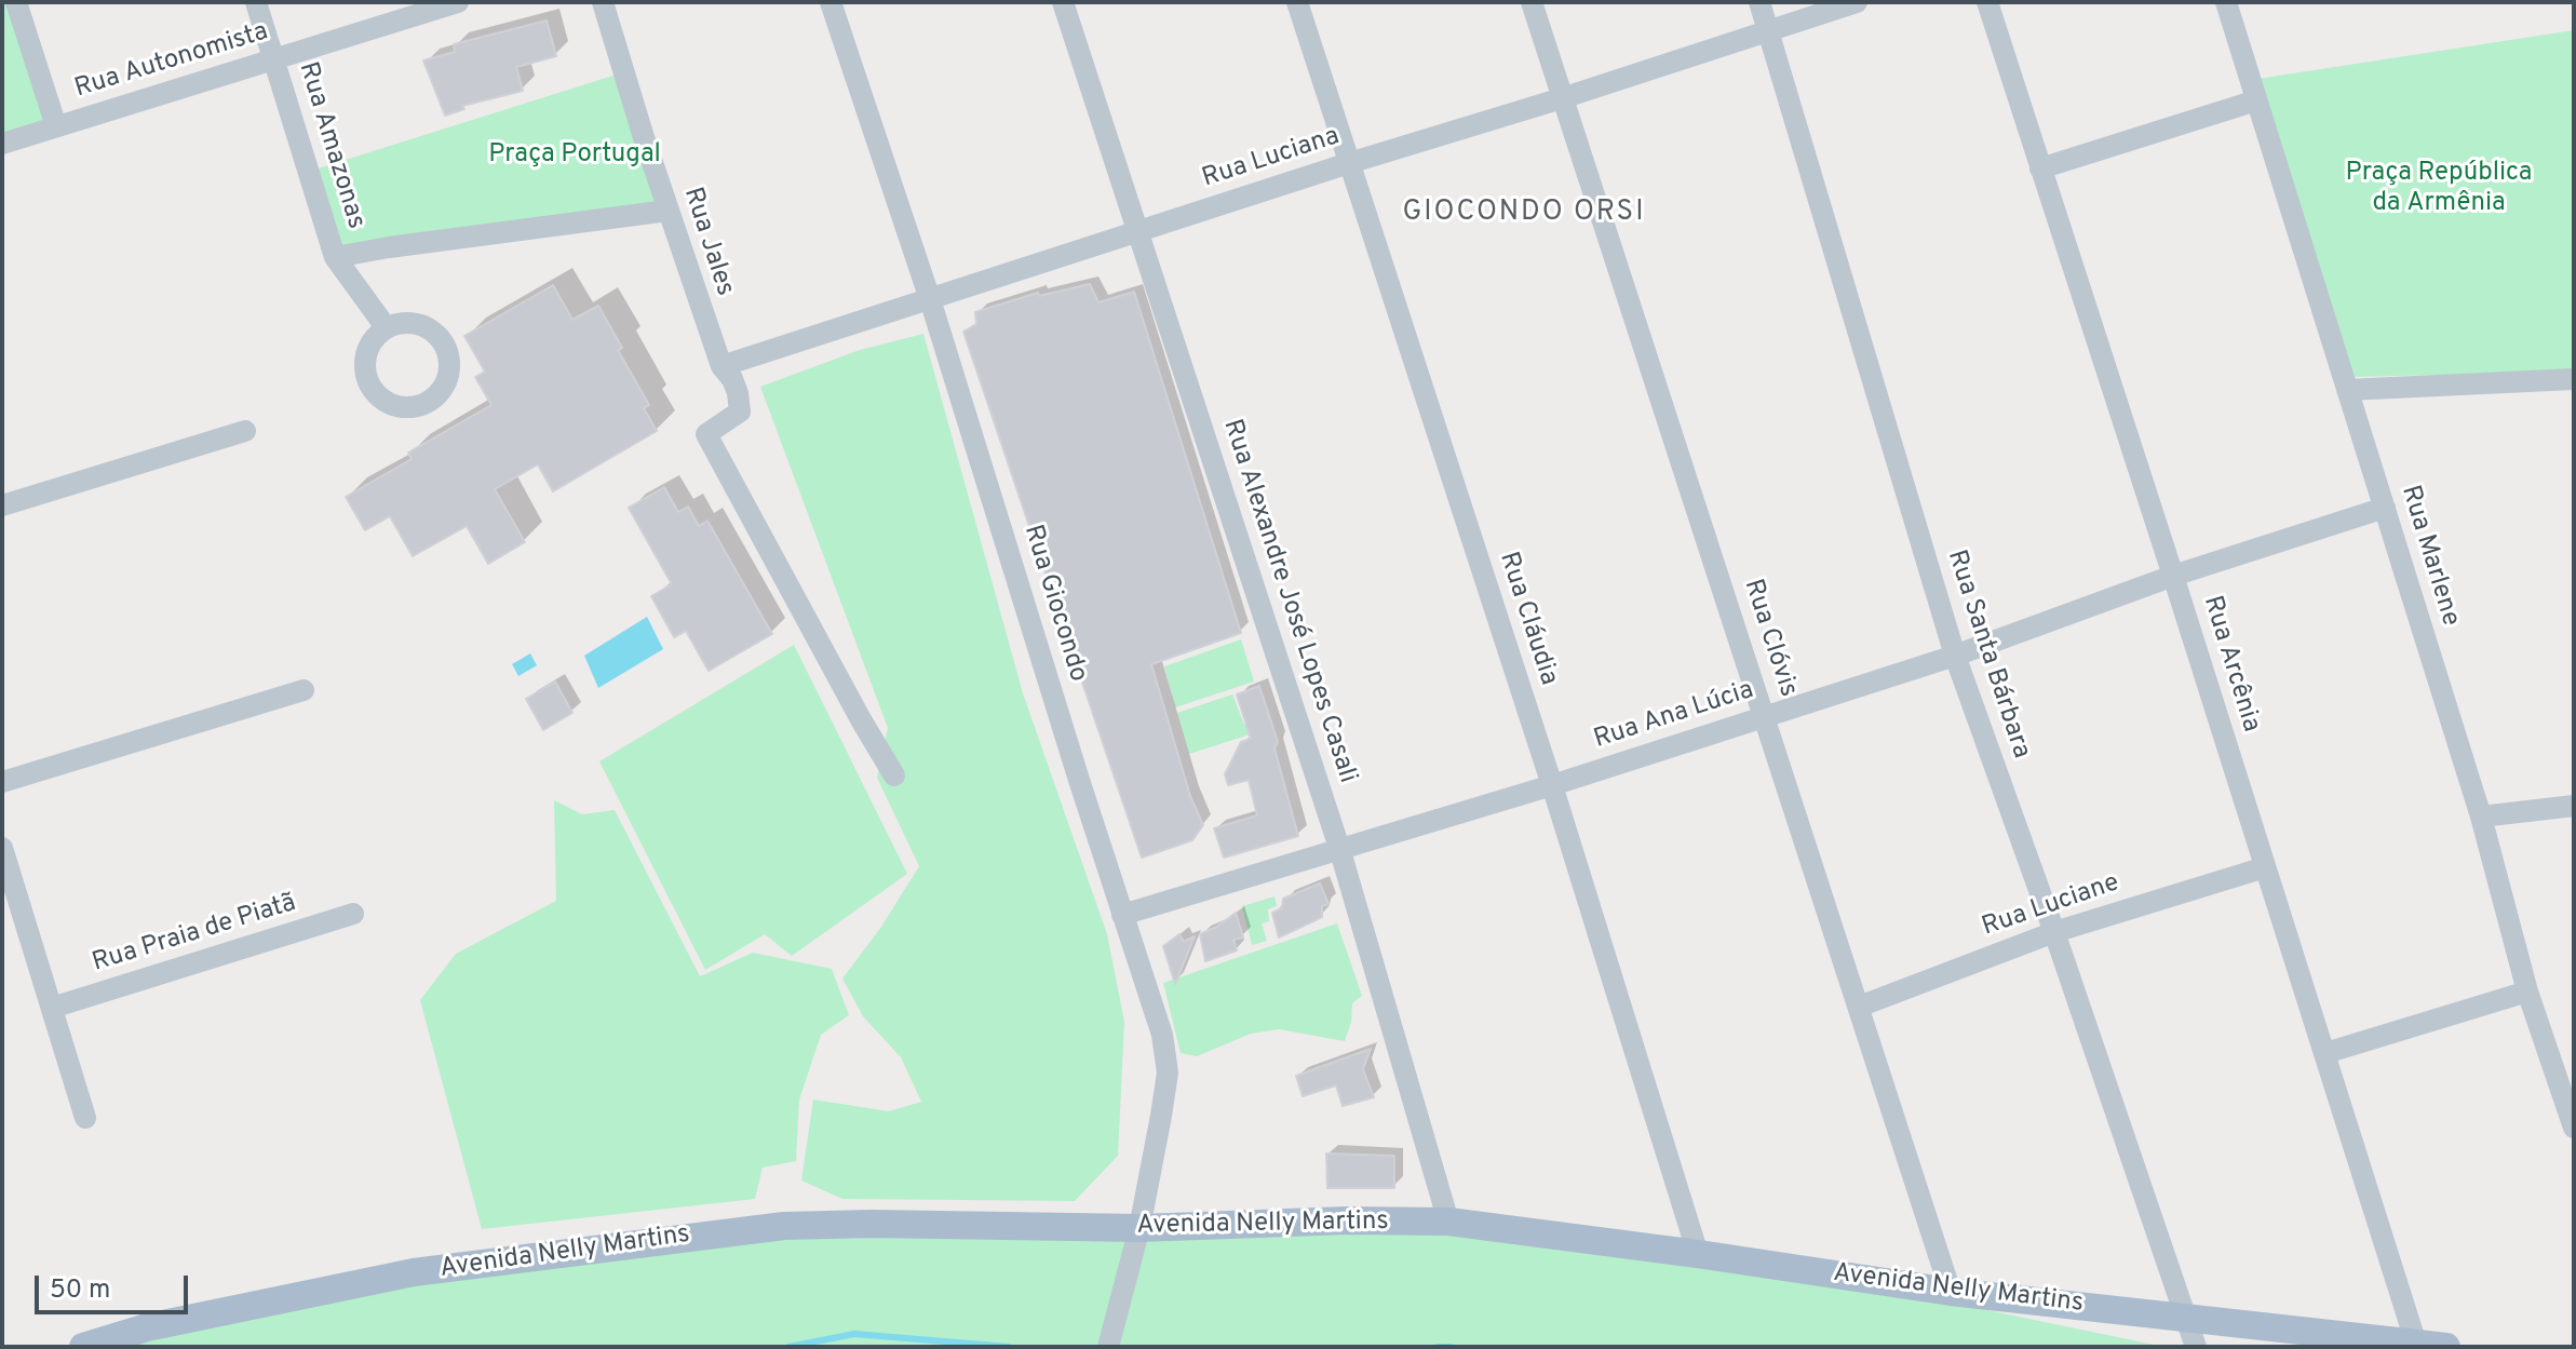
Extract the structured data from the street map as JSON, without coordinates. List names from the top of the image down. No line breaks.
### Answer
{"streets":{"main road":["Avenida Nelly Martins"],"street":["Rua Autonomista","Rua Amazonas","Rua Luciana","Rua Jales","Rua Marlene","Rua Alexandre José Lopes Casali","Rua Giocondo","Rua Cláudia","Rua Clóvis","Rua Santa Bárbara","Rua Arcênia","Rua Ana Lúcia","Rua Luciane","Rua Praia de Piatã"]},"crossings":[["Rua Autonomista","Rua Amazonas"],["Rua Luciana","Rua Jales"],["Rua Luciana","Rua Alexandre José Lopes Casali"],["Rua Luciana","Rua Giocondo"],["Rua Luciana","Rua Cláudia"],["Rua Luciana","Rua Clóvis"],["Rua Luciana","Rua Santa Bárbara"],["Rua Marlene","Rua Ana Lúcia"],["Rua Alexandre José Lopes Casali","Rua Ana Lúcia"],["Rua Alexandre José Lopes Casali","Avenida Nelly Martins"],["Rua Giocondo","Rua Ana Lúcia"],["Rua Giocondo","Avenida Nelly Martins"],["Rua Cláudia","Rua Ana Lúcia"],["Rua Cláudia","Avenida Nelly Martins"],["Rua Clóvis","Rua Ana Lúcia"],["Rua Clóvis","Rua Luciane"],["Rua Clóvis","Avenida Nelly Martins"],["Rua Santa Bárbara","Rua Ana Lúcia"],["Rua Santa Bárbara","Rua Luciane"],["Rua Santa Bárbara","Avenida Nelly Martins"],["Rua Arcênia","Rua Ana Lúcia"],["Rua Arcênia","Rua Luciane"],["Rua Arcênia","Avenida Nelly Martins"]],"districts":["GIOCONDO ORSI"],"parks":["Praça Portugal","Praça República da Armênia"],"scale_bar":"50 m"}
